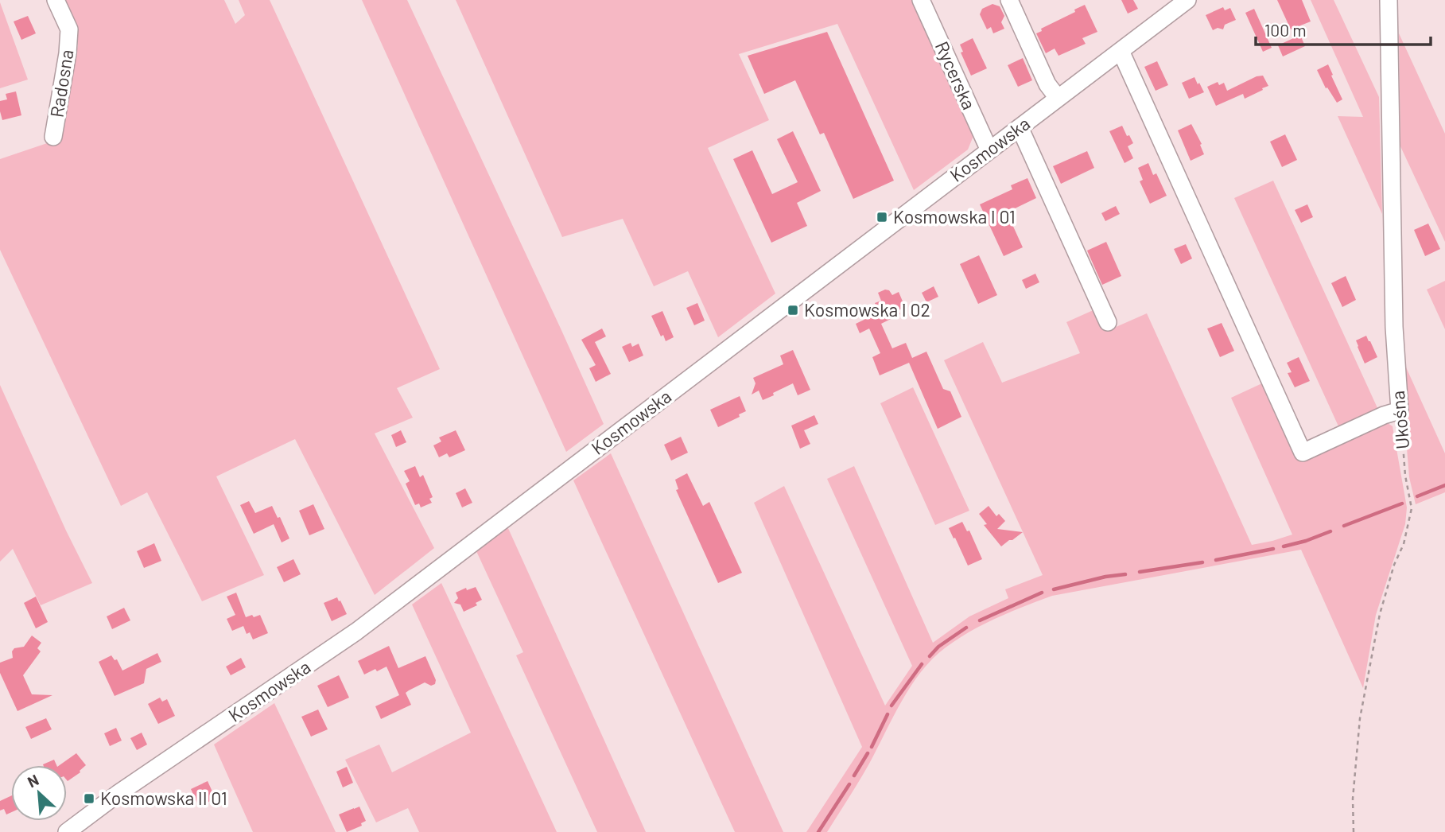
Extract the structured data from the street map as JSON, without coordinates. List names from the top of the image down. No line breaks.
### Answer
{"streets":{"street":["Rycerska","Radosna","Kosmowska","Ukośna"]},"crossings":[["Rycerska","Kosmowska"]],"places":{"transit":["Kosmowska I 01","Kosmowska I 02","Kosmowska II 01"]},"scale_bar":"100 m","north":"top left"}
